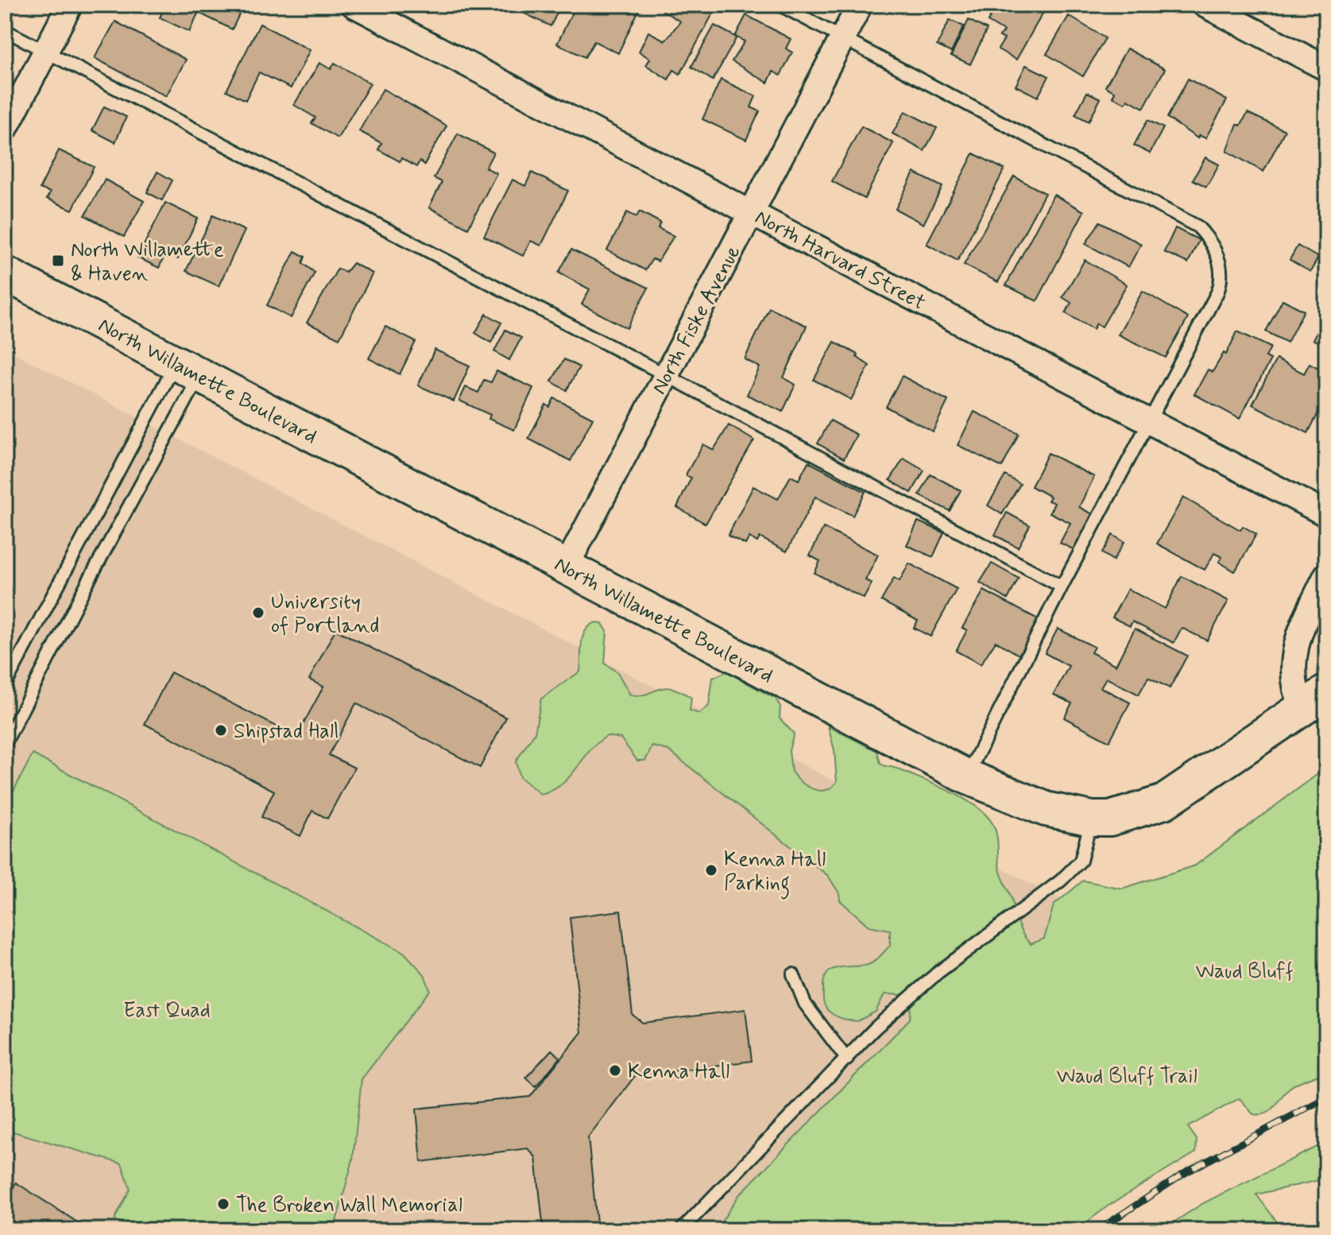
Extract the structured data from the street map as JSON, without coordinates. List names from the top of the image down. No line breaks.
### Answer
{"streets":{"main road":["North Willamette Boulevard"],"street":["North Harvard Street","North Fiske Avenue"]},"crossings":[["North Harvard Street","North Fiske Avenue"],["North Fiske Avenue","North Willamette Boulevard"]],"parks":["Waud Bluff","East Quad","Waud Bluff Trail"],"places":{"transit":["North Willamette & Haven"],"other":["University of Portland","Shipstad Hall","Kenna Hall Parking","Kenna Hall","The Broken Wall Memorial"]}}
